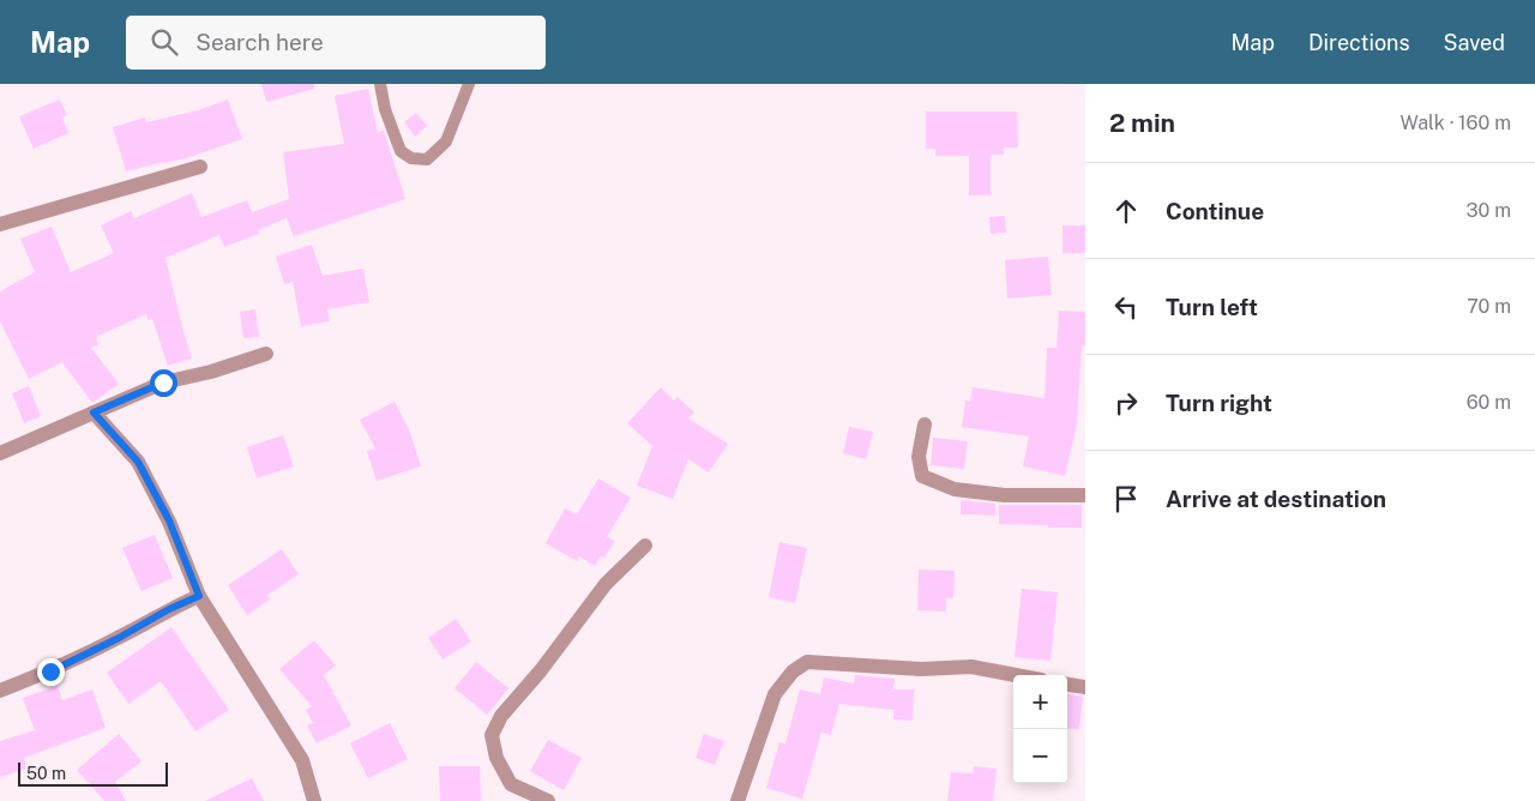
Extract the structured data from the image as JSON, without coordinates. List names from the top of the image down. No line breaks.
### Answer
{"scale_bar":"50 m","page":{"header":"Map","search":"Search here","nav":["Map","Directions","Saved"],"heading":["2 min","Walk · 160 m"],"list":[["Continue","30 m"],["Turn left","70 m"],["Turn right","60 m"],"Arrive at destination"],"map_buttons":["+","−"],"scale":"50 m"}}
